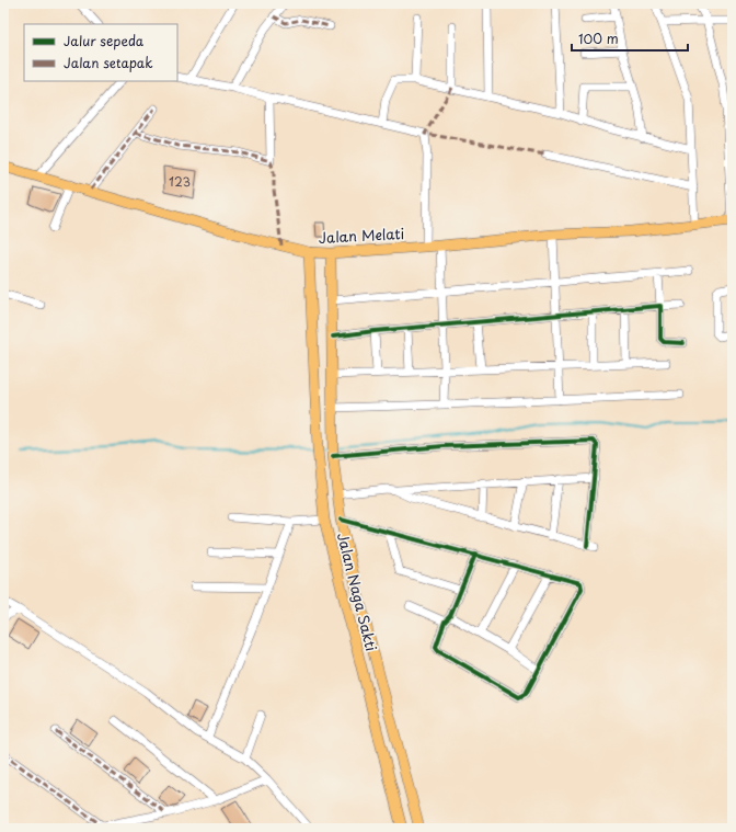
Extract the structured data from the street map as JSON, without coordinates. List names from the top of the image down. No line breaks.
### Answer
{"streets":{"main road":["Jalan Melati","Jalan Naga Sakti"]},"crossings":[["Jalan Melati","Jalan Naga Sakti"]],"house_numbers":["123"],"legend":["Jalur sepeda","Jalan setapak"],"scale_bar":"100 m"}
